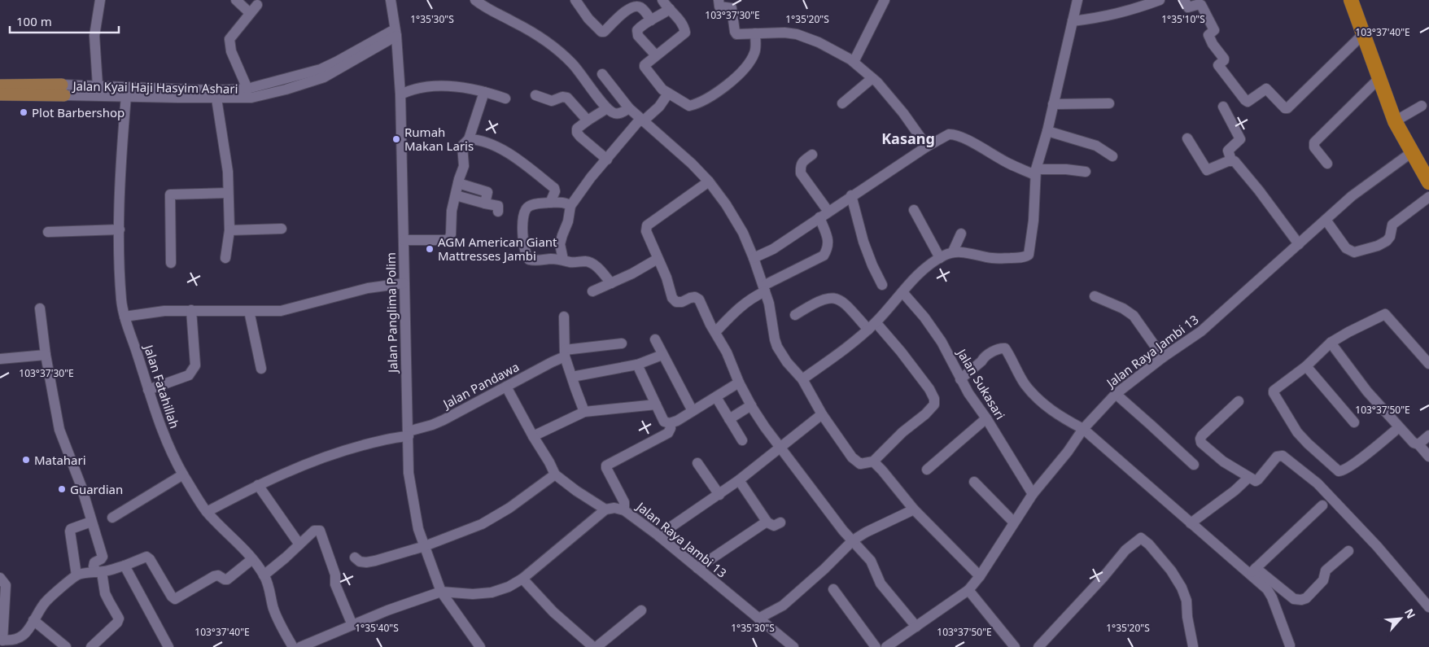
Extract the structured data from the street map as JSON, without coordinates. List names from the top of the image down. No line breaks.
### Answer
{"streets":{"street":["Jalan Kyai Haji Hasyim Ashari","Jalan Panglima Polim","Jalan Raya Jambi 13","Jalan Sukasari","Jalan Pandawa","Jalan Fatahillah"]},"crossings":[["Jalan Kyai Haji Hasyim Ashari","Jalan Panglima Polim"],["Jalan Kyai Haji Hasyim Ashari","Jalan Fatahillah"],["Jalan Panglima Polim","Jalan Pandawa"],["Jalan Raya Jambi 13","Jalan Sukasari"],["Jalan Pandawa","Jalan Fatahillah"]],"districts":["Kasang"],"places":["Plot Barbershop","Rumah Makan Laris","AGM American Giant Mattresses Jambi","Matahari","Guardian"],"scale_bar":"100 m","north":"top right","coordinates":["103°37'30\"E","1°35'30\"S","1°35'20\"S","1°35'10\"S","103°37'40\"E","103°37'50\"E","1°35'40\"S"]}
